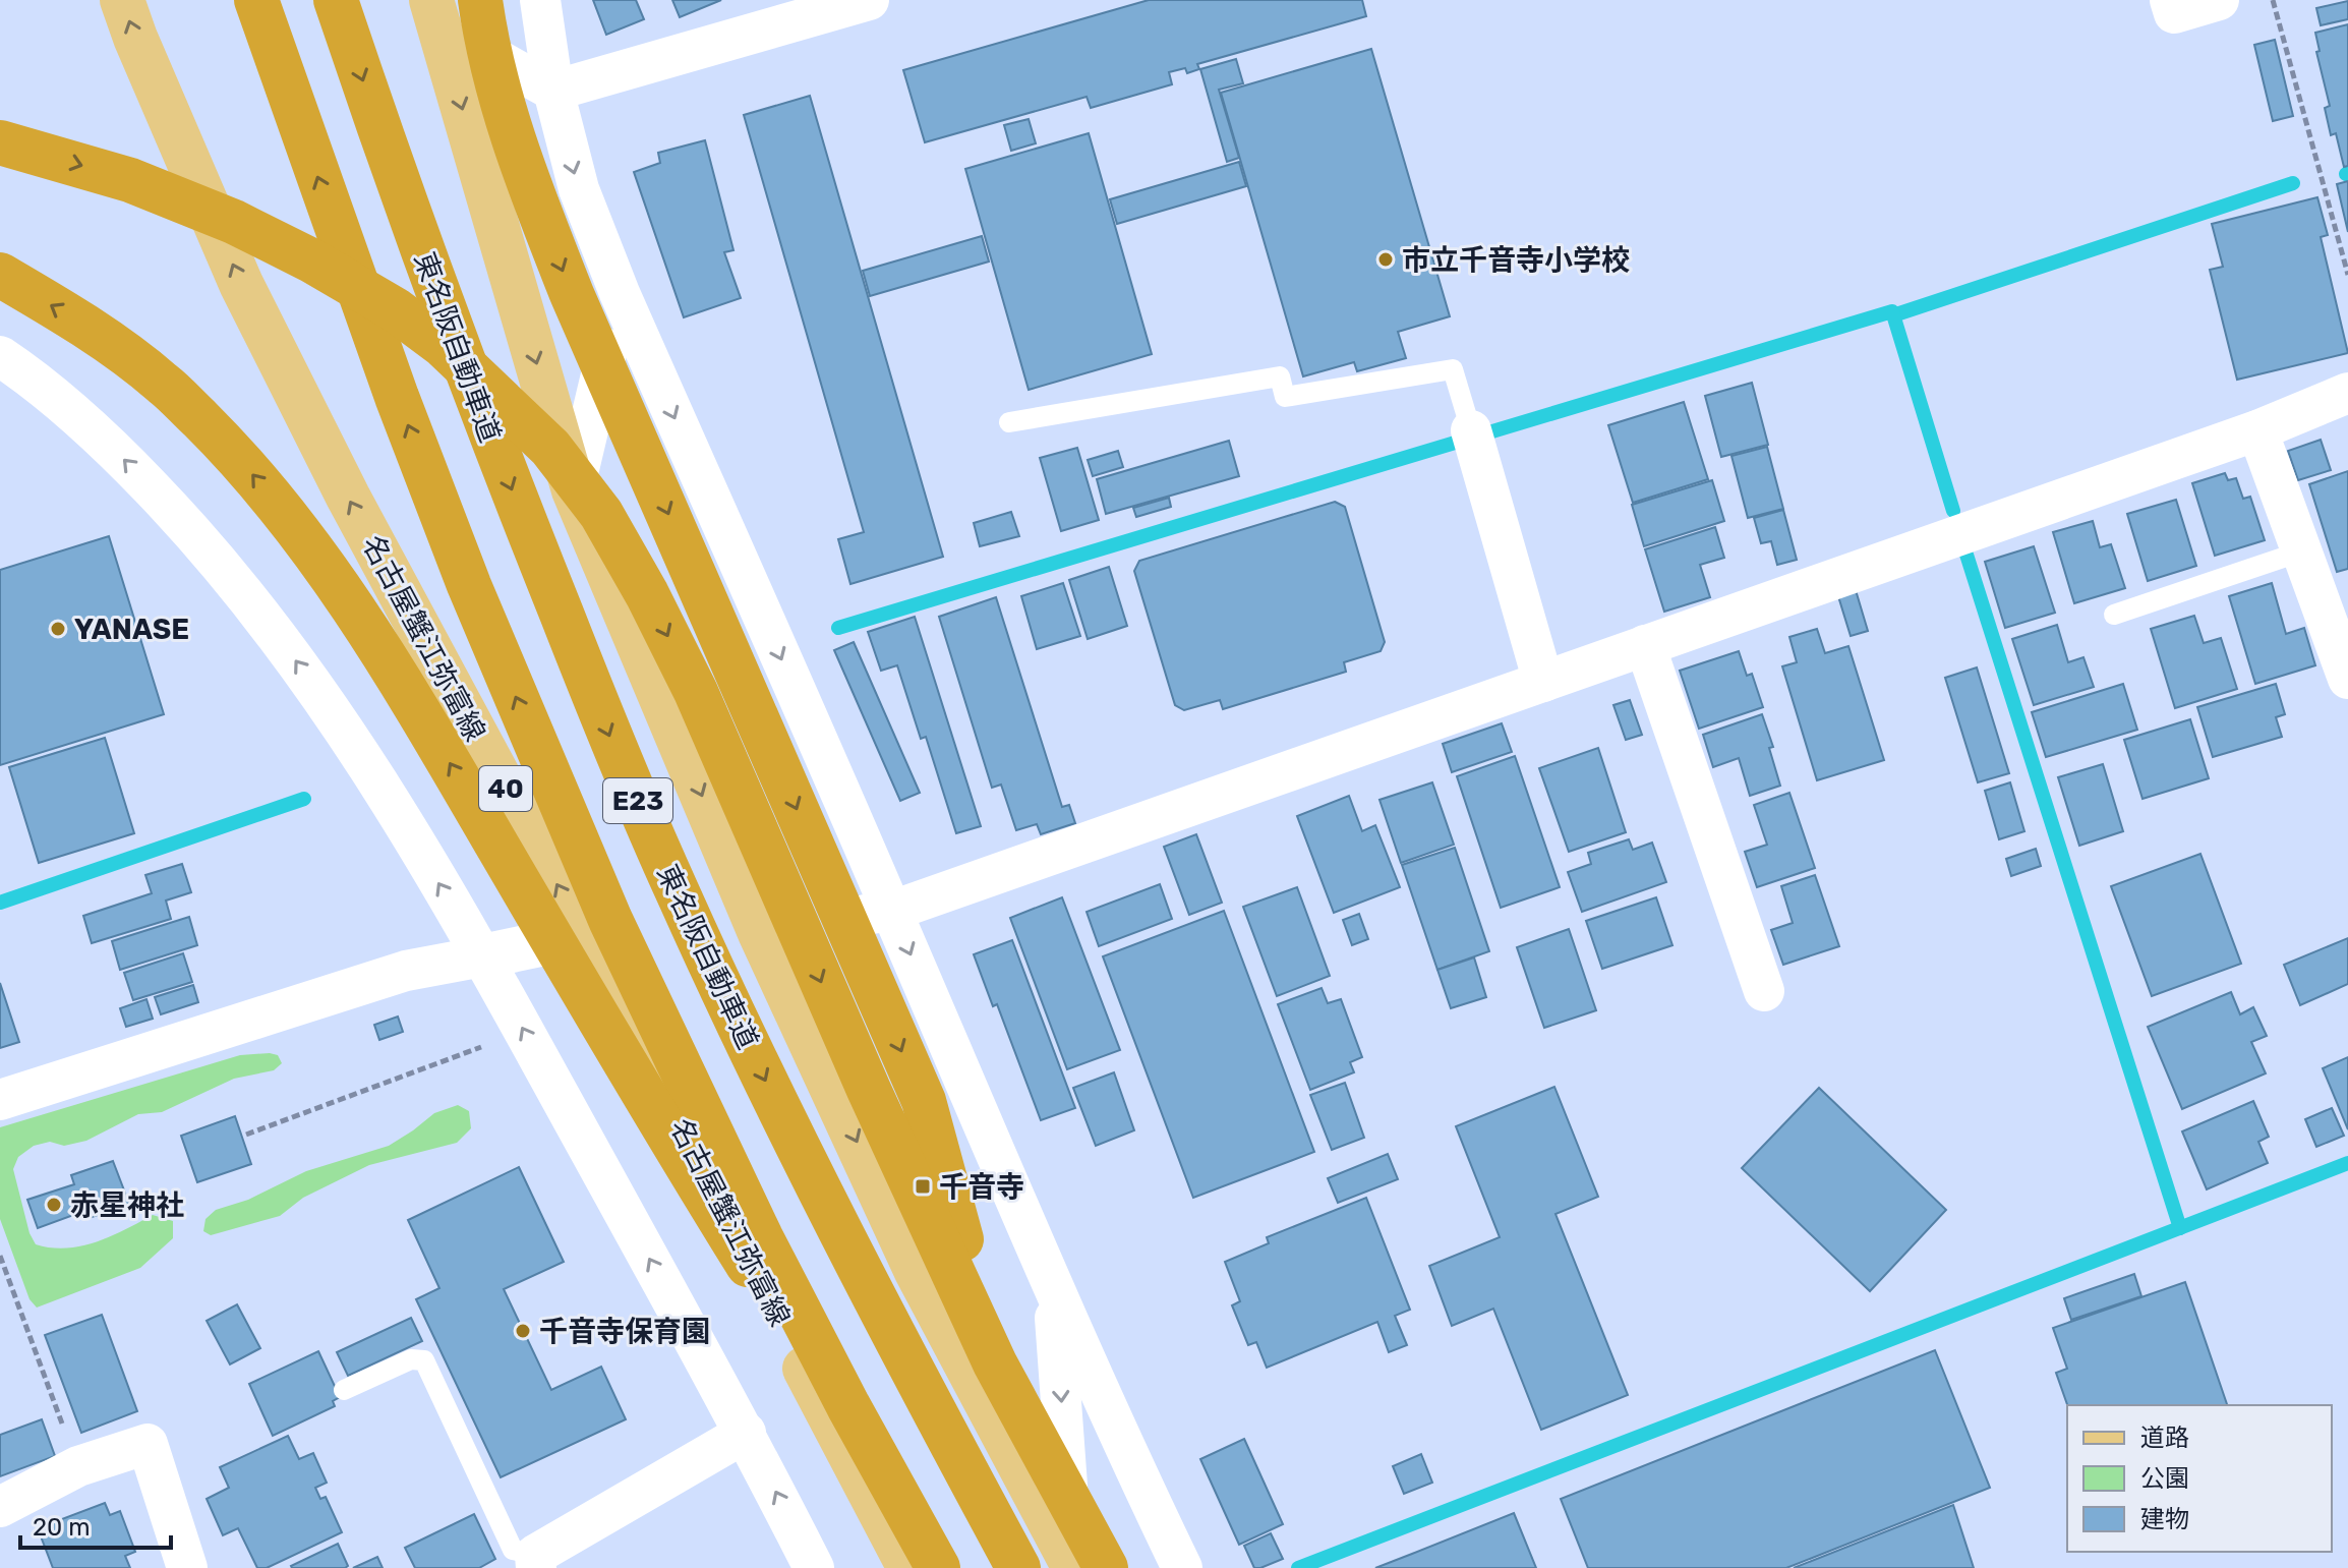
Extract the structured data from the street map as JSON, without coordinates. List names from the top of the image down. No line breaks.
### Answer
{"streets":{"highway":["東名阪自動車道","E23"],"main road":["名古屋蟹江弥富線","40"]},"places":{"other":["市立千音寺小学校","YANASE","赤星神社","千音寺保育園"],"transit":["千音寺"]},"legend":["道路","公園","建物"],"scale_bar":"20 m"}
